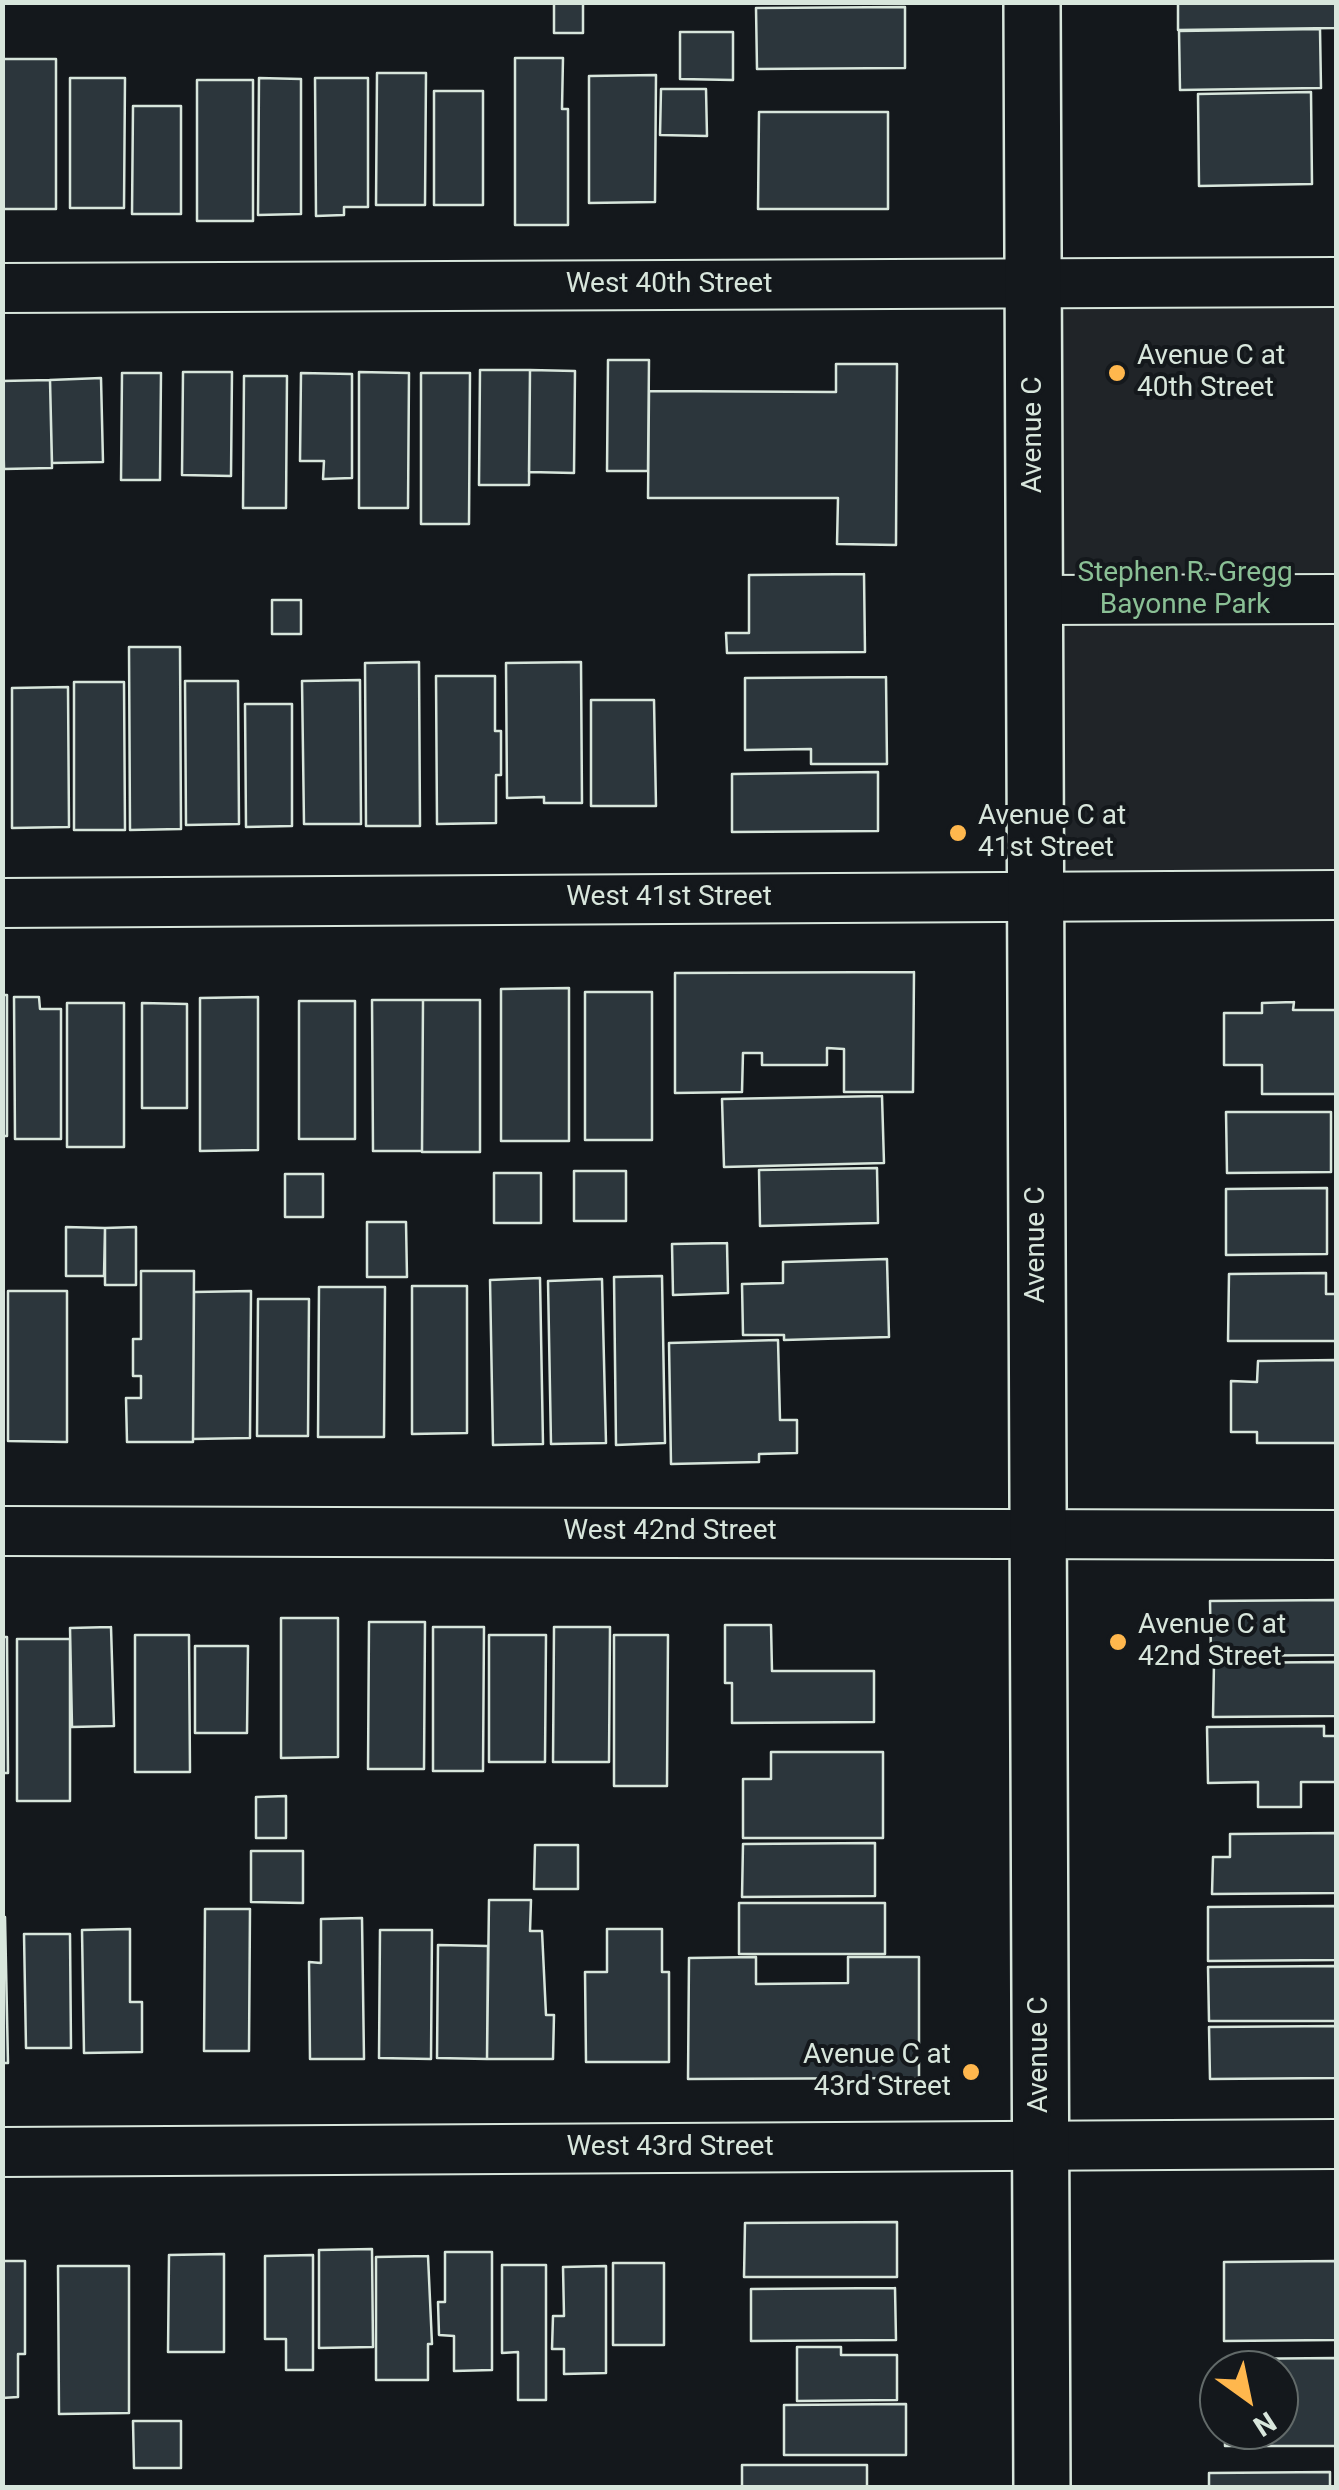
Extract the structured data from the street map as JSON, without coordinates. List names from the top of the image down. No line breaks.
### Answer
{"streets":{"main road":["Avenue C"],"street":["West 40th Street","West 41st Street","West 42nd Street","West 43rd Street"]},"crossings":[["West 40th Street","Avenue C"],["Avenue C","West 41st Street"],["Avenue C","West 42nd Street"],["Avenue C","West 43rd Street"]],"parks":["Stephen R. Gregg Bayonne Park"],"places":["Avenue C at 40th Street","Avenue C at 41st Street","Avenue C at 42nd Street","Avenue C at 43rd Street"],"north":"bottom right"}
